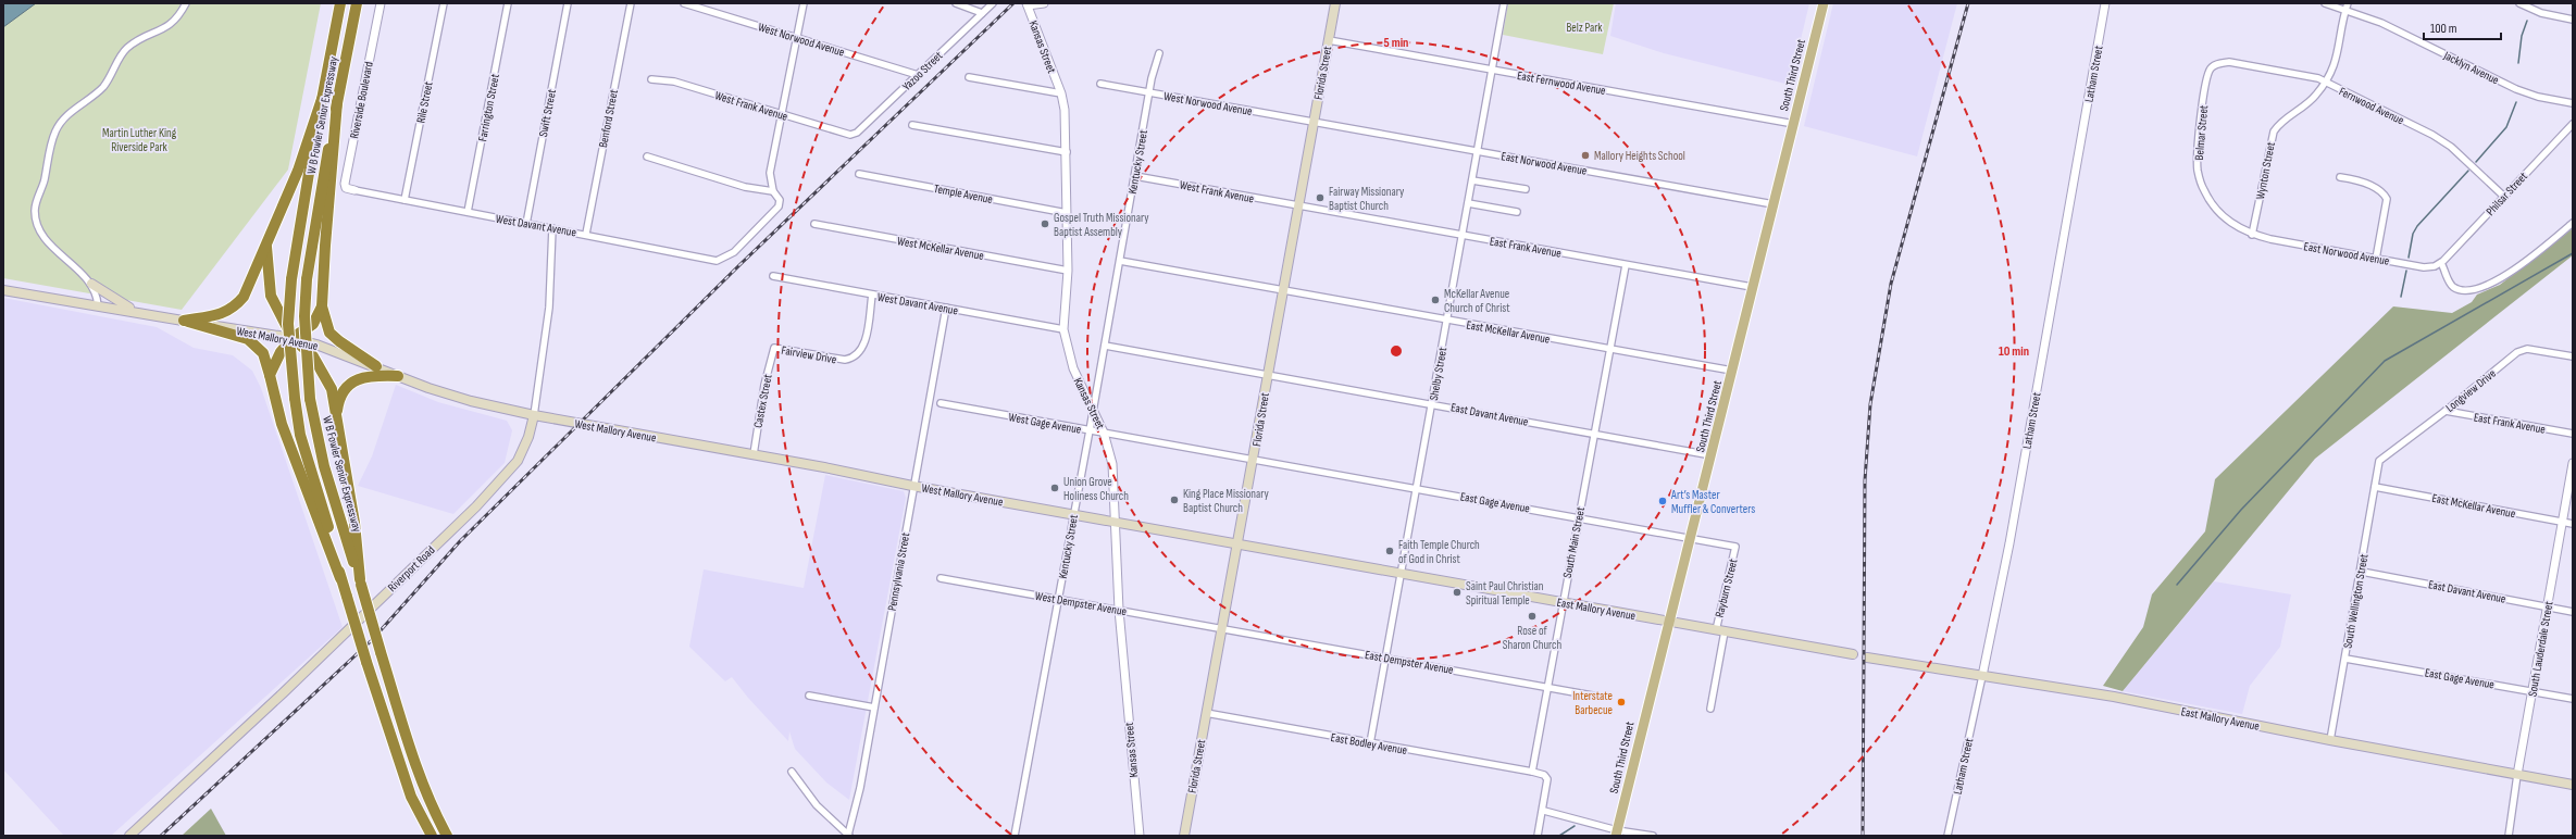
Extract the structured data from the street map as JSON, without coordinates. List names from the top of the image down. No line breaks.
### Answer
{"streets":{"highway":["W B Fowler Senior Expressway"],"main road":["Florida Street","South Third Street","West Mallory Avenue","Riverport Road","East Mallory Avenue"],"street":["West Norwood Avenue","Kansas Street","Jacklyn Avenue","Yazoo Street","Latham Street","East Fernwood Avenue","Riverside Boulevard","Rile Street","West Frank Avenue","Fernwood Avenue","Farrington Street","Swift Street","Benford Street","Belmar Street","Kentucky Street","East Norwood Avenue","Wynton Street","Temple Avenue","Philsar Street","West Davant Avenue","East Frank Avenue","West McKellar Avenue","East McKellar Avenue","Fairview Drive","Shelby Street","Longview Drive","Castex Street","East Davant Avenue","West Gage Avenue","East Gage Avenue","South Main Street","Pennsylvania Street","Rayburn Street","South Wellington Street","West Dempster Avenue","South Lauderdale Street","East Dempster Avenue","East Bodley Avenue"]},"crossings":[["West Norwood Avenue","Yazoo Street"],["West Norwood Avenue","Florida Street"],["West Norwood Avenue","Kentucky Street"],["West Norwood Avenue","East Norwood Avenue"],["Kansas Street","Kentucky Street"],["Kansas Street","Temple Avenue"],["Kansas Street","West Davant Avenue"],["Kansas Street","West McKellar Avenue"],["Kansas Street","West Mallory Avenue"],["Kansas Street","West Gage Avenue"],["Kansas Street","West Dempster Avenue"],["Jacklyn Avenue","Wynton Street"],["Yazoo Street","West Frank Avenue"],["Florida Street","East Fernwood Avenue"],["Florida Street","West Frank Avenue"],["Florida Street","East Norwood Avenue"],["Florida Street","East Frank Avenue"],["Florida Street","East McKellar Avenue"],["Florida Street","West Mallory Avenue"],["Florida Street","East Davant Avenue"],["Florida Street","West Gage Avenue"],["Florida Street","East Gage Avenue"],["Florida Street","West Dempster Avenue"],["Florida Street","East Mallory Avenue"],["Florida Street","East Dempster Avenue"],["Florida Street","East Bodley Avenue"],["Latham Street","East Mallory Avenue"],["South Third Street","East Fernwood Avenue"],["South Third Street","East Norwood Avenue"],["South Third Street","East Frank Avenue"],["South Third Street","East McKellar Avenue"],["South Third Street","East Davant Avenue"],["South Third Street","East Gage Avenue"],["South Third Street","East Mallory Avenue"],["East Fernwood Avenue","Shelby Street"],["Riverside Boulevard","West Davant Avenue"],["Rile Street","West Davant Avenue"],["West Frank Avenue","Kentucky Street"],["West Frank Avenue","East Frank Avenue"],["Fernwood Avenue","Belmar Street"],["Fernwood Avenue","Wynton Street"],["Fernwood Avenue","Philsar Street"],["Farrington Street","West Davant Avenue"],["Swift Street","West Davant Avenue"],["Benford Street","West Davant Avenue"],["Belmar Street","East Norwood Avenue"],["Belmar Street","Wynton Street"],["Kentucky Street","West Mallory Avenue"],["Kentucky Street","West Gage Avenue"],["Kentucky Street","West Dempster Avenue"],["East Norwood Avenue","Wynton Street"],["East Norwood Avenue","Philsar Street"],["East Norwood Avenue","Shelby Street"],["West Davant Avenue","Fairview Drive"],["West Davant Avenue","Riverport Road"],["West Davant Avenue","Pennsylvania Street"],["East Frank Avenue","Shelby Street"],["East Frank Avenue","Longview Drive"],["East Frank Avenue","South Main Street"],["East McKellar Avenue","Shelby Street"],["East McKellar Avenue","South Main Street"],["East McKellar Avenue","South Wellington Street"],["East McKellar Avenue","South Lauderdale Street"],["West Mallory Avenue","Castex Street"],["West Mallory Avenue","Riverport Road"],["West Mallory Avenue","Pennsylvania Street"],["West Mallory Avenue","East Mallory Avenue"],["Fairview Drive","Castex Street"],["Shelby Street","East Davant Avenue"],["Shelby Street","East Gage Avenue"],["Shelby Street","East Mallory Avenue"],["Shelby Street","East Dempster Avenue"],["Shelby Street","East Bodley Avenue"],["Longview Drive","South Wellington Street"],["East Davant Avenue","South Main Street"],["East Davant Avenue","South Wellington Street"],["East Davant Avenue","South Lauderdale Street"],["West Gage Avenue","East Gage Avenue"],["East Gage Avenue","South Main Street"],["East Gage Avenue","Rayburn Street"],["East Gage Avenue","South Wellington Street"],["East Gage Avenue","South Lauderdale Street"],["South Main Street","East Mallory Avenue"],["South Main Street","East Dempster Avenue"],["South Main Street","East Bodley Avenue"],["Rayburn Street","East Mallory Avenue"],["South Wellington Street","East Mallory Avenue"],["West Dempster Avenue","East Dempster Avenue"],["East Mallory Avenue","South Lauderdale Street"]],"parks":["Belz Park","Martin Luther King Riverside Park"],"places":["Mallory Heights School","Fairway Missionary Baptist Church","Gospel Truth Missionary Baptist Assembly","McKellar Avenue Church of Christ","Union Grove Holiness Church","King Place Missionary Baptist Church","Art’s Master Muffler & Converters","Faith Temple Church of God in Christ","Saint Paul Christian Spiritual Temple","Rose of Sharon Church","Interstate Barbecue"],"scale_bar":"100 m","rings":["5 min","10 min"]}
